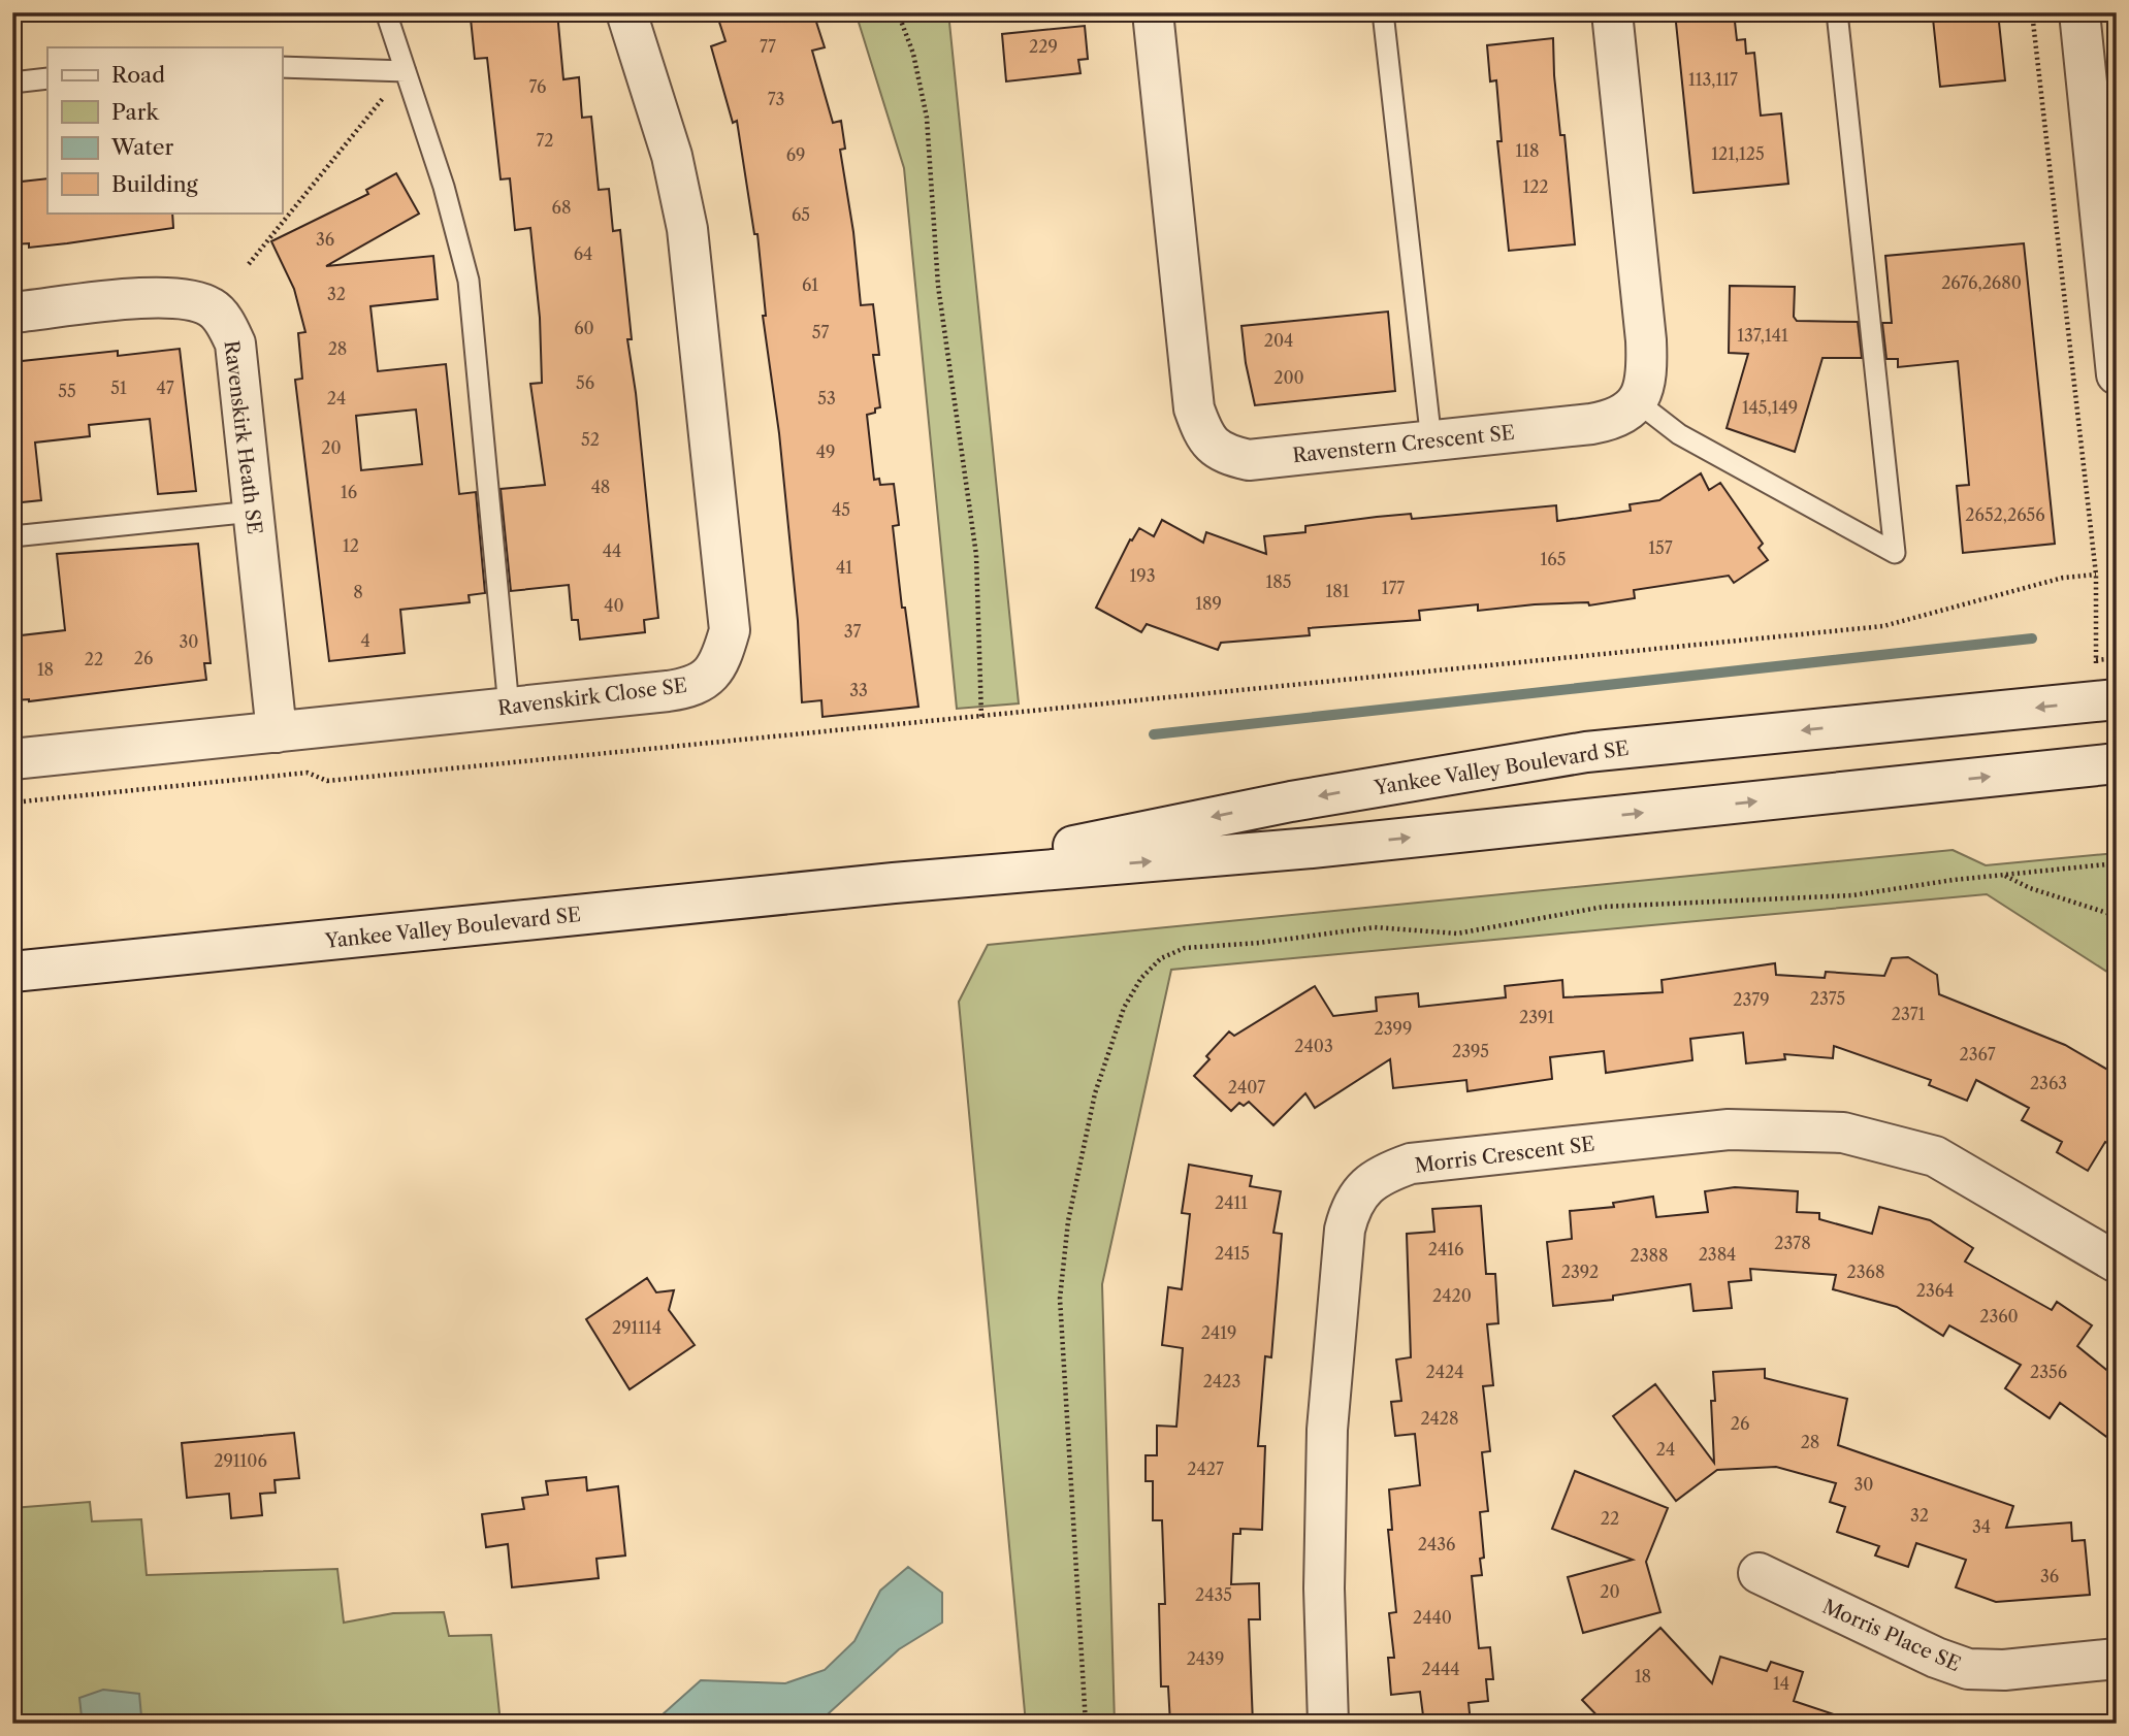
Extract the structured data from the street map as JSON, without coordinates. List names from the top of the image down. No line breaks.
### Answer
{"streets":{"street":["Ravenskirk Heath SE","Ravenstern Crescent SE","Ravenskirk Close SE","Yankee Valley Boulevard SE","Morris Crescent SE","Morris Place SE"]},"crossings":[["Ravenskirk Heath SE","Ravenskirk Close SE"]],"house_numbers":["77","229","113,117","76","73","72","118","121,125","69","122","68","65","36","64","2676,2680","61","32","60","57","137,141","204","28","200","56","51","47","55","24","53","145,149","52","20","49","48","16","45","2652,2656","12","157","44","165","41","193","185","177","181","8","189","40","37","4","30","26","22","18","33","2375","2379","2371","2391","2399","2403","2395","2367","2363","2407","2411","2378","2416","2415","2384","2388","2392","2368","2364","2420","2360","291114","2419","2424","2356","2423","2428","26","28","24","291106","2427","30","32","22","34","2436","36","20","2435","2440","2439","2444","18","14"],"legend":["Road","Park","Water","Building"]}
